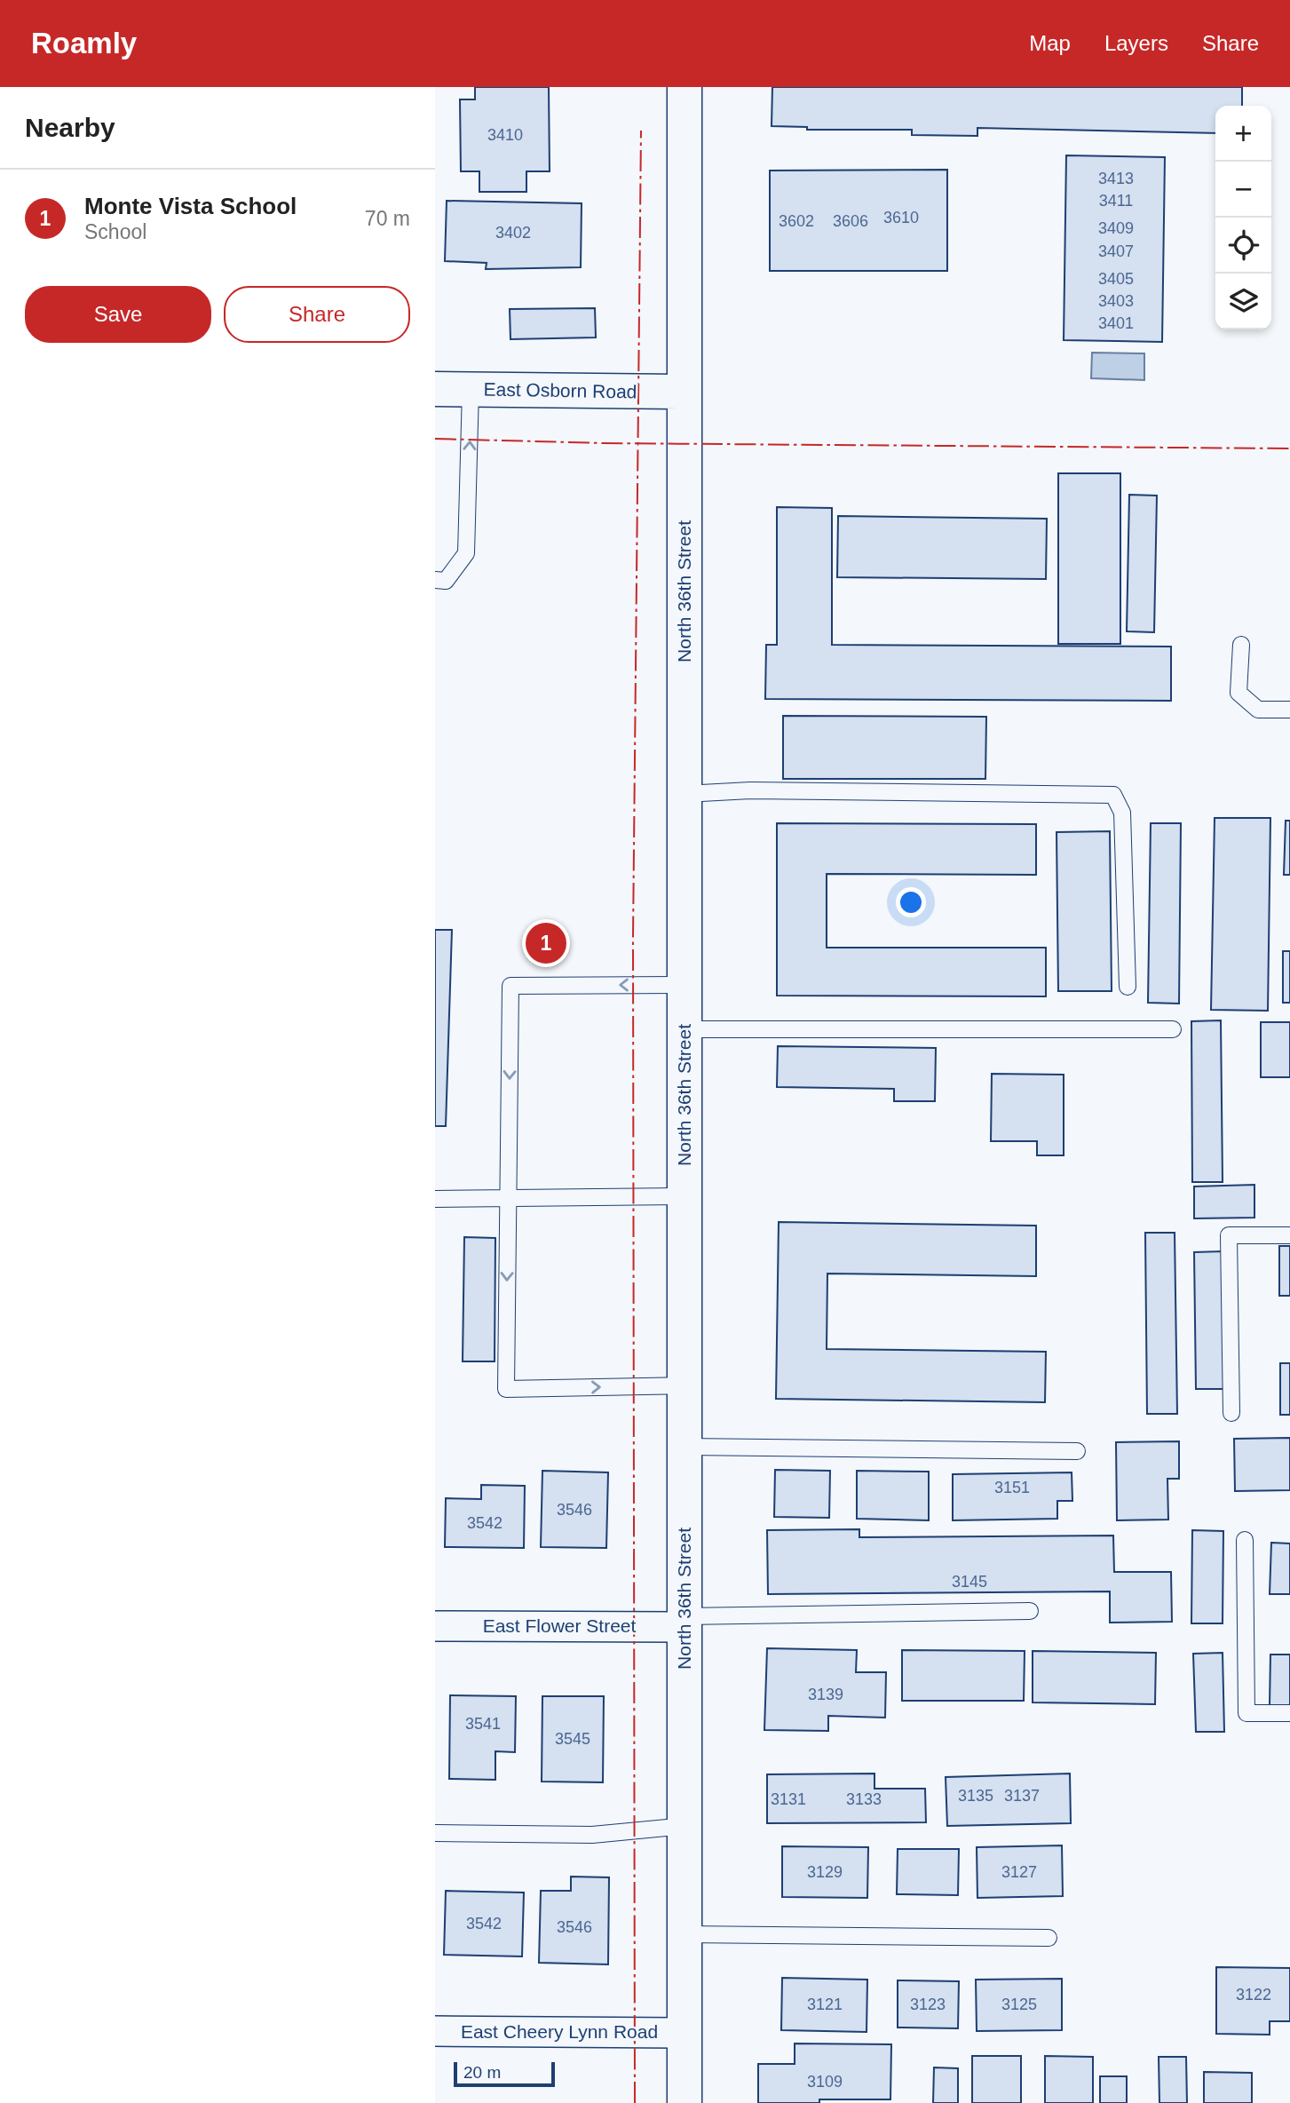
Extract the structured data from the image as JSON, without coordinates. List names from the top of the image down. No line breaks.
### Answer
{"streets":{"main road":["East Osborn Road","North 36th Street"],"street":["East Flower Street","East Cheery Lynn Road"]},"crossings":[["East Osborn Road","North 36th Street"],["North 36th Street","East Flower Street"],["North 36th Street","East Cheery Lynn Road"]],"house_numbers":["3410","3413","3411","3610","3602","3606","3409","3402","3407","3405","3403","3401","3151","3546","3542","3145","3139","3541","3545","3135","3137","3131","3133","3129","3127","3542","3546","3122","3121","3123","3125","3109"],"scale_bar":"20 m","page":{"header":"Roamly","nav":["Map","Layers","Share"],"heading":"Nearby","map_buttons":["+","−"],"list":[{"mark":"1","name":"Monte Vista School","note":"School","value":"70 m"}],"buttons":["Save","Share"],"pins":"1","scale":"20 m"}}
